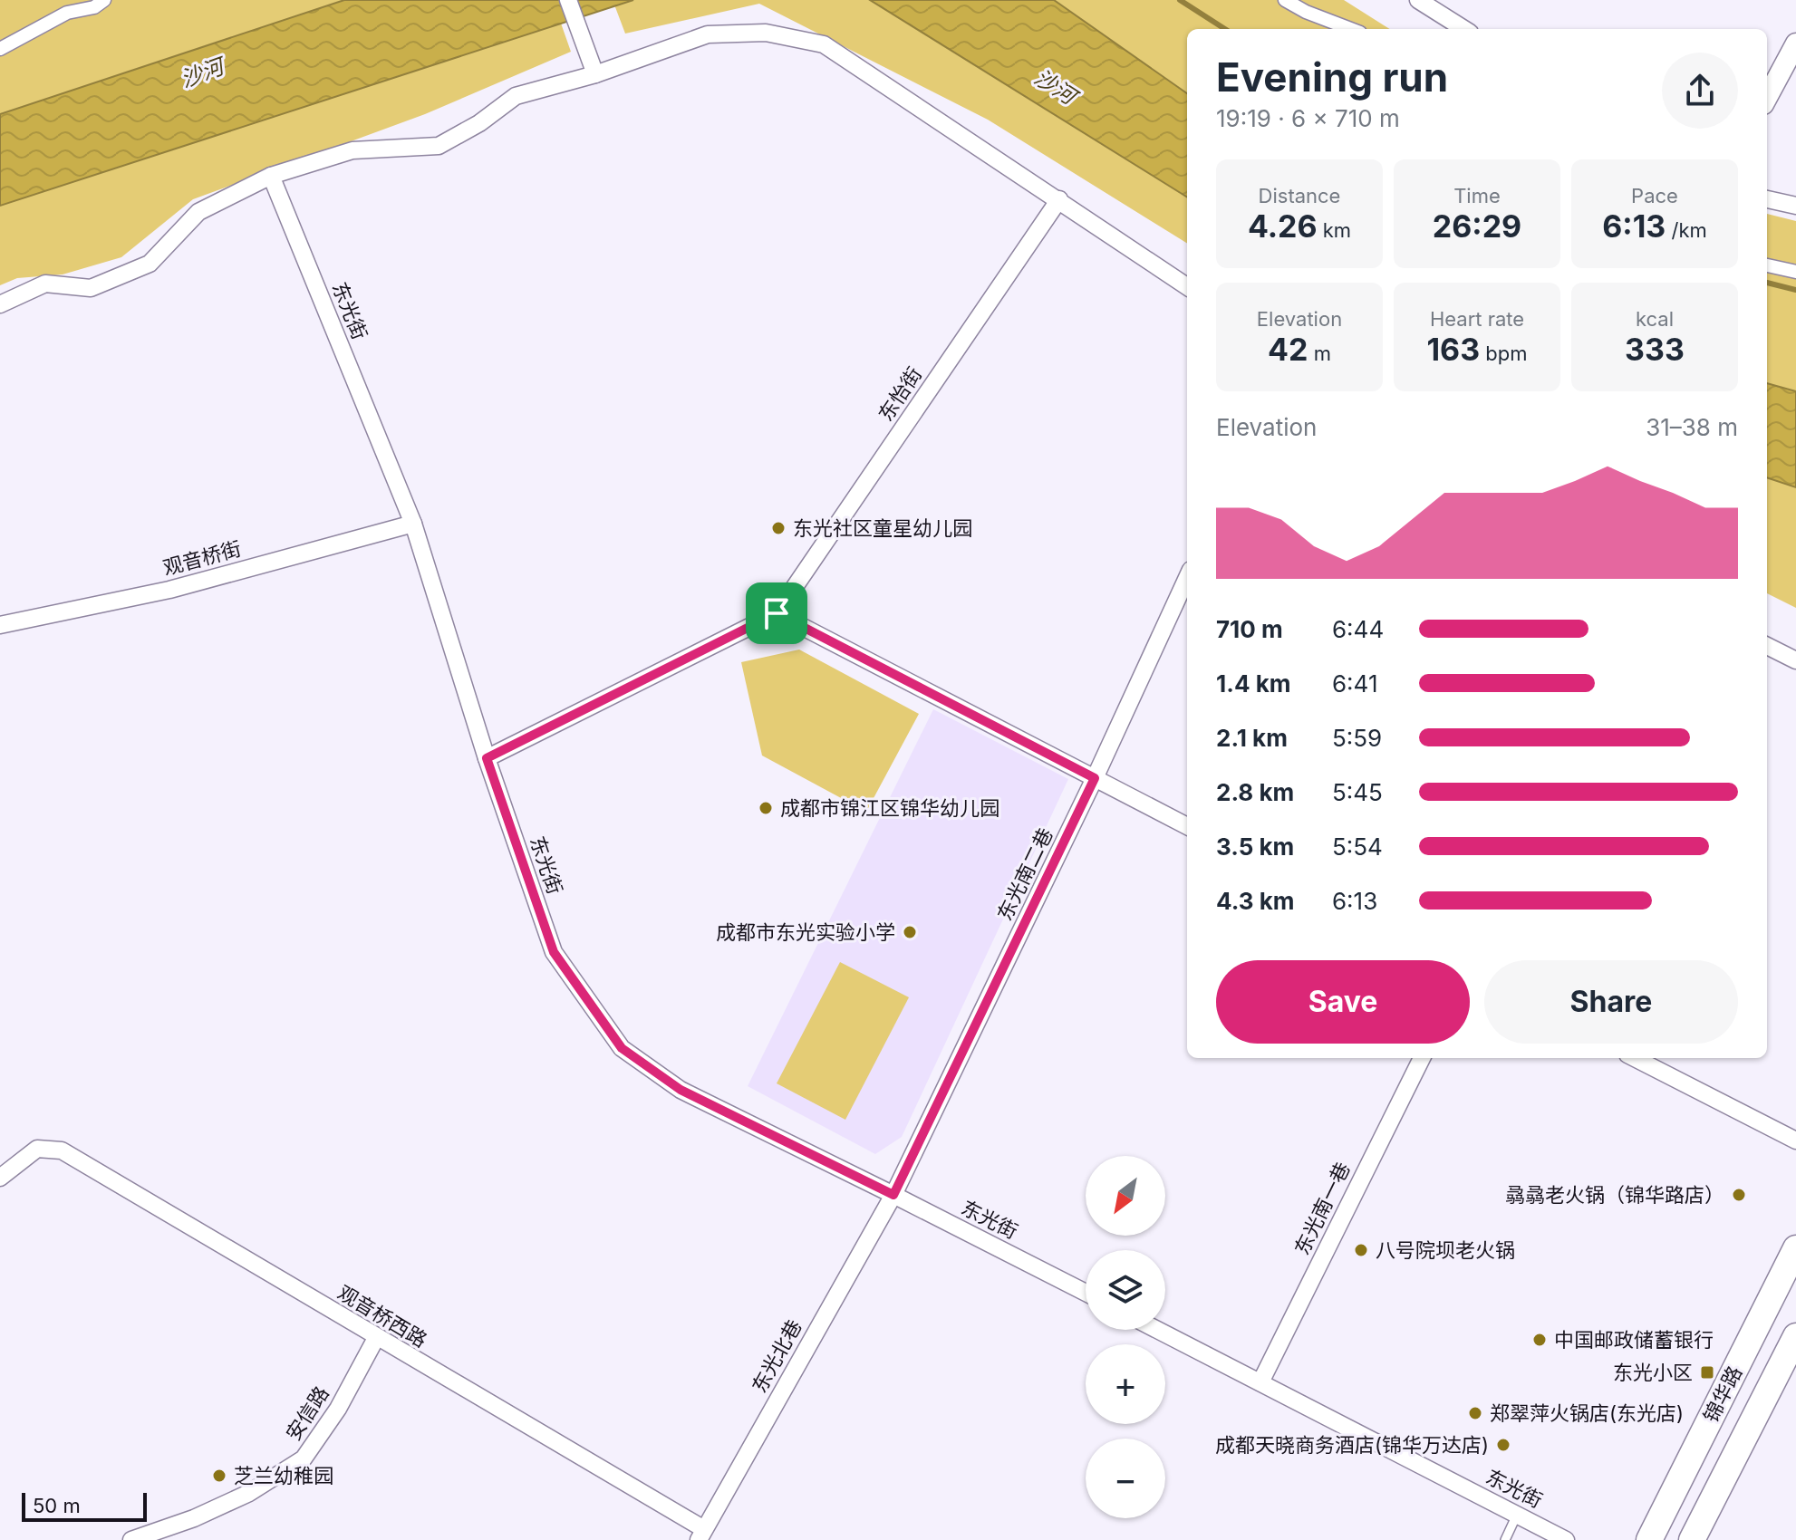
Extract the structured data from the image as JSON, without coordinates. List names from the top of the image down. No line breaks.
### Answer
{"streets":{"main road":["锦华路"],"street":["东光街","东怡街","观音桥街","东光南二巷","东光南一巷","观音桥西路","东光北巷","安信路"]},"crossings":[["东光街","东怡街"],["东光街","观音桥街"],["东光街","东光南二巷"],["东光街","东光南一巷"],["东光街","东光北巷"],["东光南二巷","东光北巷"],["观音桥西路","东光北巷"],["观音桥西路","安信路"]],"water":["沙河"],"places":{"other":["东光社区童星幼儿园","成都市锦江区锦华幼儿园","成都市东光实验小学","骉骉老火锅（锦华路店）","八号院坝老火锅","中国邮政储蓄银行","郑翠萍火锅店(东光店)","成都天晓商务酒店(锦华万达店)","芝兰幼稚园"],"transit":["东光小区"]},"scale_bar":"50 m","north":"bottom left","page":{"heading":["Evening run","19:19 · 6 × 710 m"],"stats":[["Distance","4.26 km"],["Time","26:29"],["Pace","6:13 /km"],["Elevation","42 m"],["Heart rate","163 bpm"],["kcal","333"]],"chart":["Elevation","31–38 m"],"list":[{"name":"710 m","note":"6:44"},{"name":"1.4 km","note":"6:41"},{"name":"2.1 km","note":"5:59"},{"name":"2.8 km","note":"5:45"},{"name":"3.5 km","note":"5:54"},{"name":"4.3 km","note":"6:13"}],"buttons":["Save","Share"],"map_buttons":["+","−"],"scale":"50 m"}}
